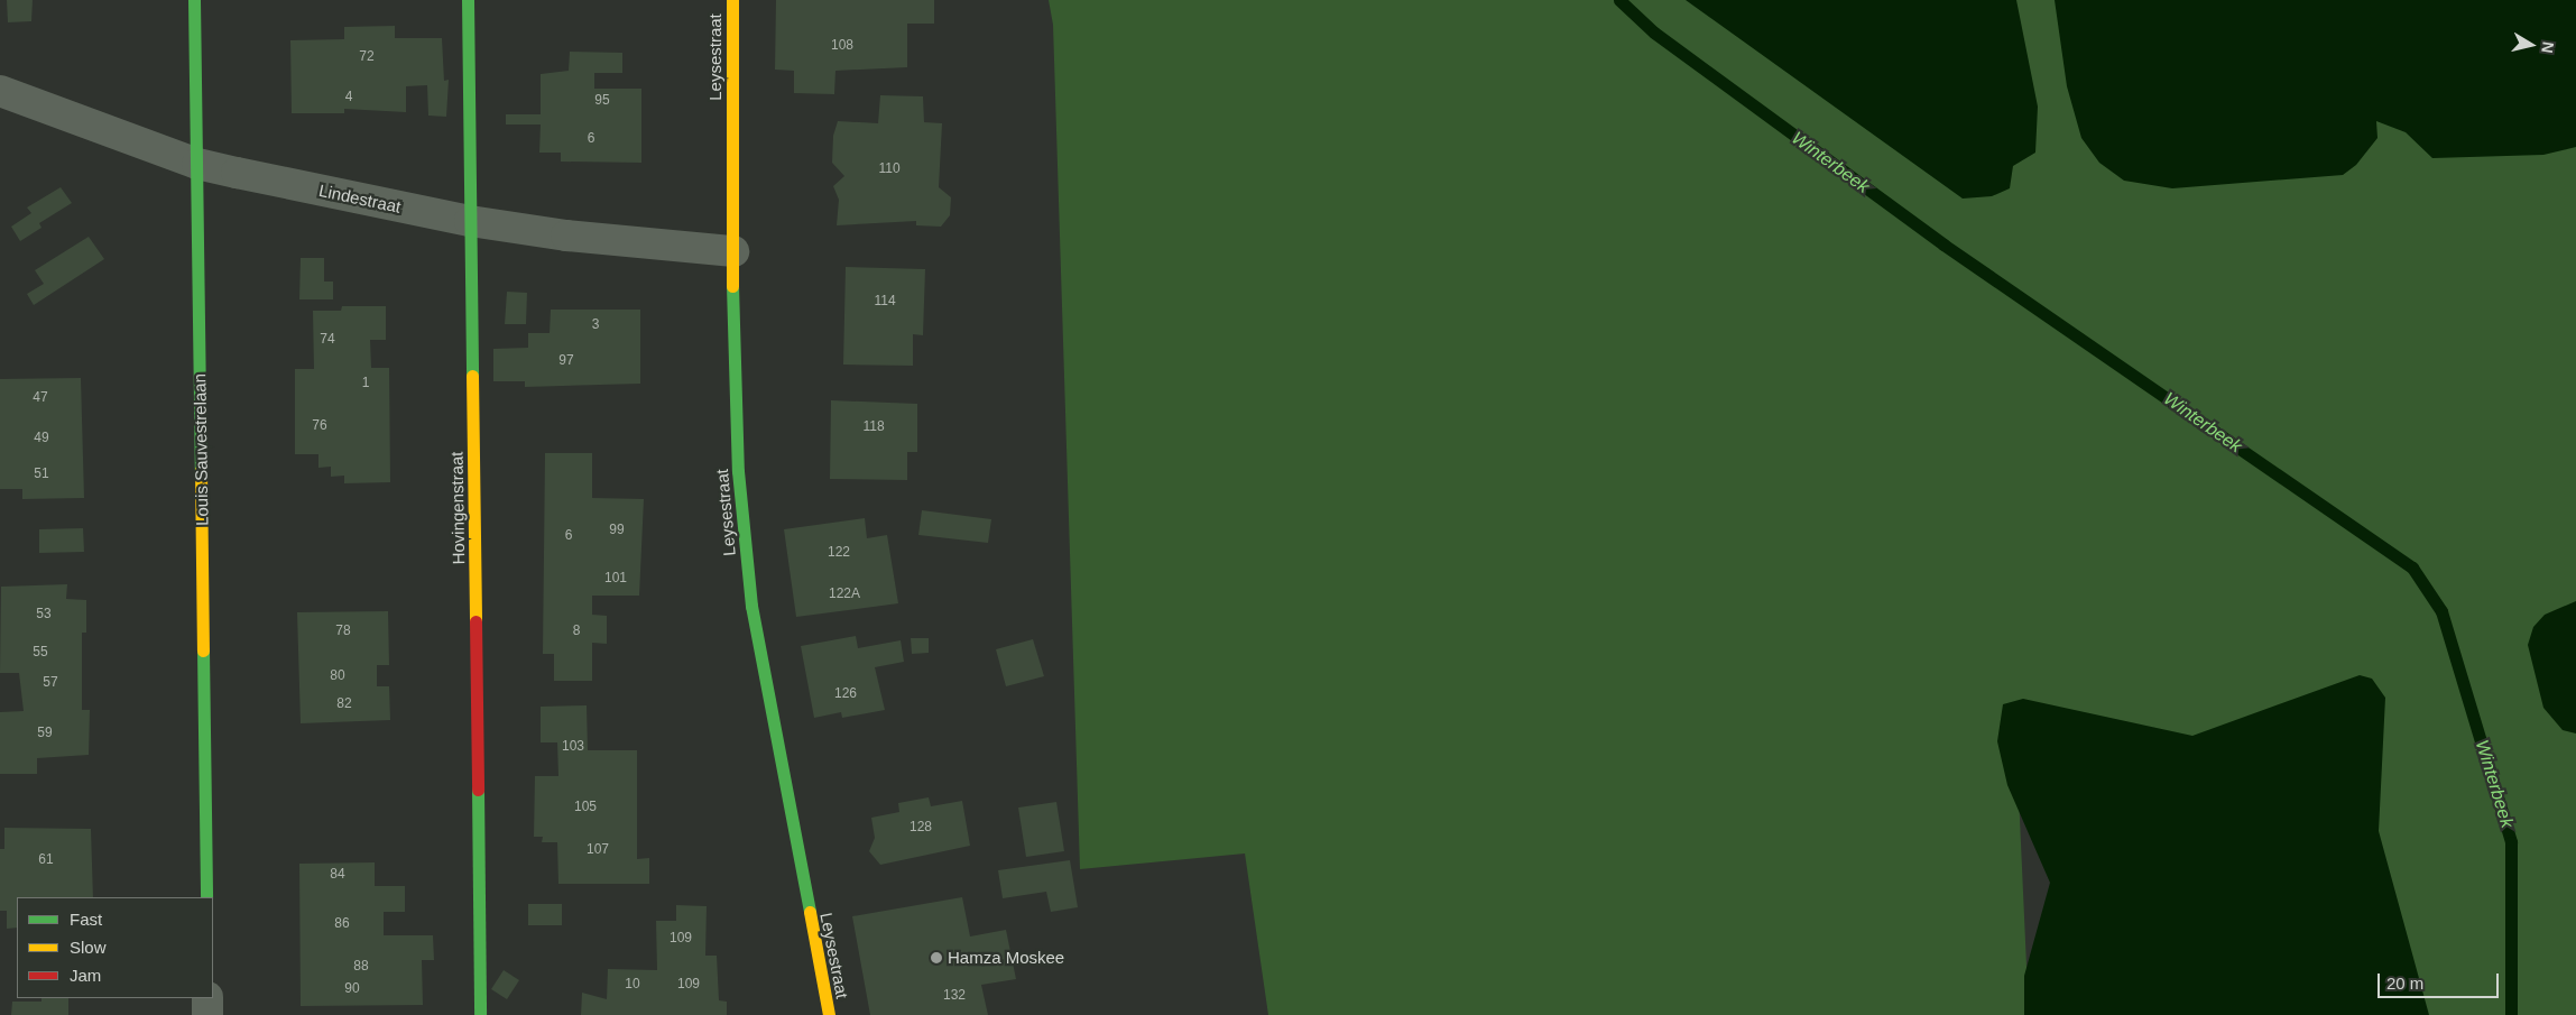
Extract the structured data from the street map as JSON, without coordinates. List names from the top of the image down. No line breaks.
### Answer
{"streets":{"street":["Leysestraat","Lindestraat","Louis Sauvestrelaan","Hovingenstraat"]},"crossings":[["Leysestraat","Lindestraat"],["Lindestraat","Louis Sauvestrelaan"],["Lindestraat","Hovingenstraat"]],"water":["Winterbeek"],"places":["Hamza Moskee"],"house_numbers":["108","72","4","95","6","110","114","3","74","97","1","47","76","118","49","51","99","6","122","101","122A","53","78","8","55","80","57","126","82","59","103","105","128","107","61","84","86","109","88","10","109","90","132"],"legend":["Fast","Slow","Jam"],"scale_bar":"20 m","north":"right"}
